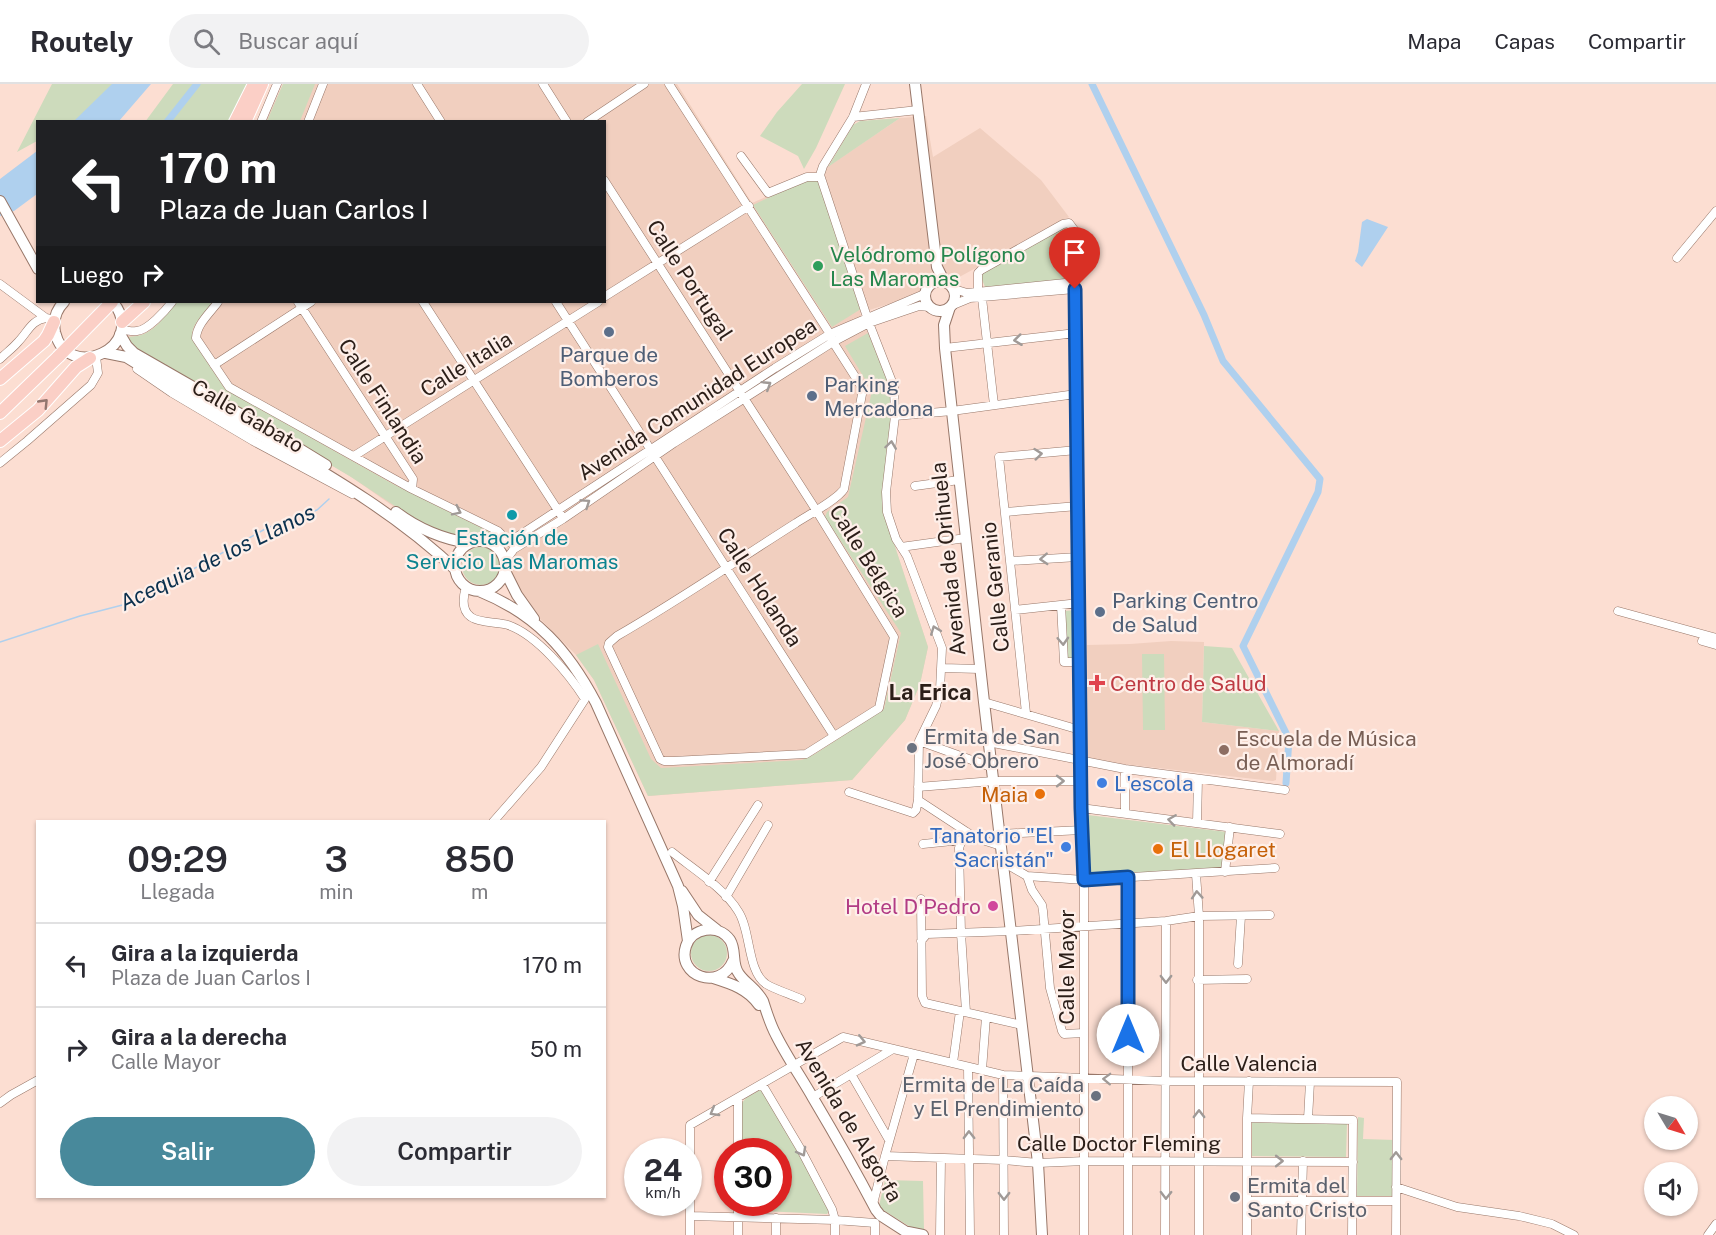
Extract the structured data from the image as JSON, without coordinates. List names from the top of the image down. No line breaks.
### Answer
{"streets":{"main road":["Avenida de Orihuela","Avenida de Algorfa"],"street":["Calle Portugal","Calle Italia","Avenida Comunidad Europea","Calle Finlandia","Calle Bélgica","Calle Holanda","Calle Geranio","Calle Mayor","Calle Valencia","Calle Doctor Fleming"]},"crossings":[["Calle Portugal","Avenida Comunidad Europea"],["Calle Portugal","Calle Bélgica"],["Calle Italia","Calle Finlandia"],["Calle Italia","Calle Holanda"],["Avenida Comunidad Europea","Calle Finlandia"],["Avenida Comunidad Europea","Avenida de Orihuela"],["Avenida Comunidad Europea","Calle Bélgica"],["Avenida Comunidad Europea","Calle Holanda"],["Avenida de Orihuela","Calle Valencia"],["Avenida de Orihuela","Calle Doctor Fleming"],["Calle Bélgica","Calle Holanda"],["Calle Geranio","Calle Mayor"],["Calle Mayor","Calle Valencia"],["Calle Mayor","Calle Doctor Fleming"],["Calle Valencia","Avenida de Algorfa"]],"districts":["La Erica"],"water":["Acequia de los Llanos"],"places":{"other":["Velódromo Polígono Las Maromas","Parque de Bomberos","Parking Mercadona","Estación de Servicio Las Maromas","Parking Centro de Salud","Ermita de San José Obrero","Escuela de Música de Almoradí","L'escola","Maia","Tanatorio \"El Sacristán\"","El Llogaret","Hotel D'Pedro","Ermita de La Caída y El Prendimiento","Ermita del Santo Cristo"],"health":["Centro de Salud"]},"north":"bottom right","page":{"header":"Routely","search":"Buscar aquí","nav":["Mapa","Capas","Compartir"],"turn":["170 m","Plaza de Juan Carlos I"],"then":"Luego","eta":["09:29","Llegada","3","min","850","m"],"list":[{"name":"Gira a la izquierda","note":"Plaza de Juan Carlos I","value":"170 m"},{"name":"Gira a la derecha","note":"Calle Mayor","value":"50 m"}],"buttons":["Salir","Compartir"],"speed":"24 km/h","limit":"30"}}
